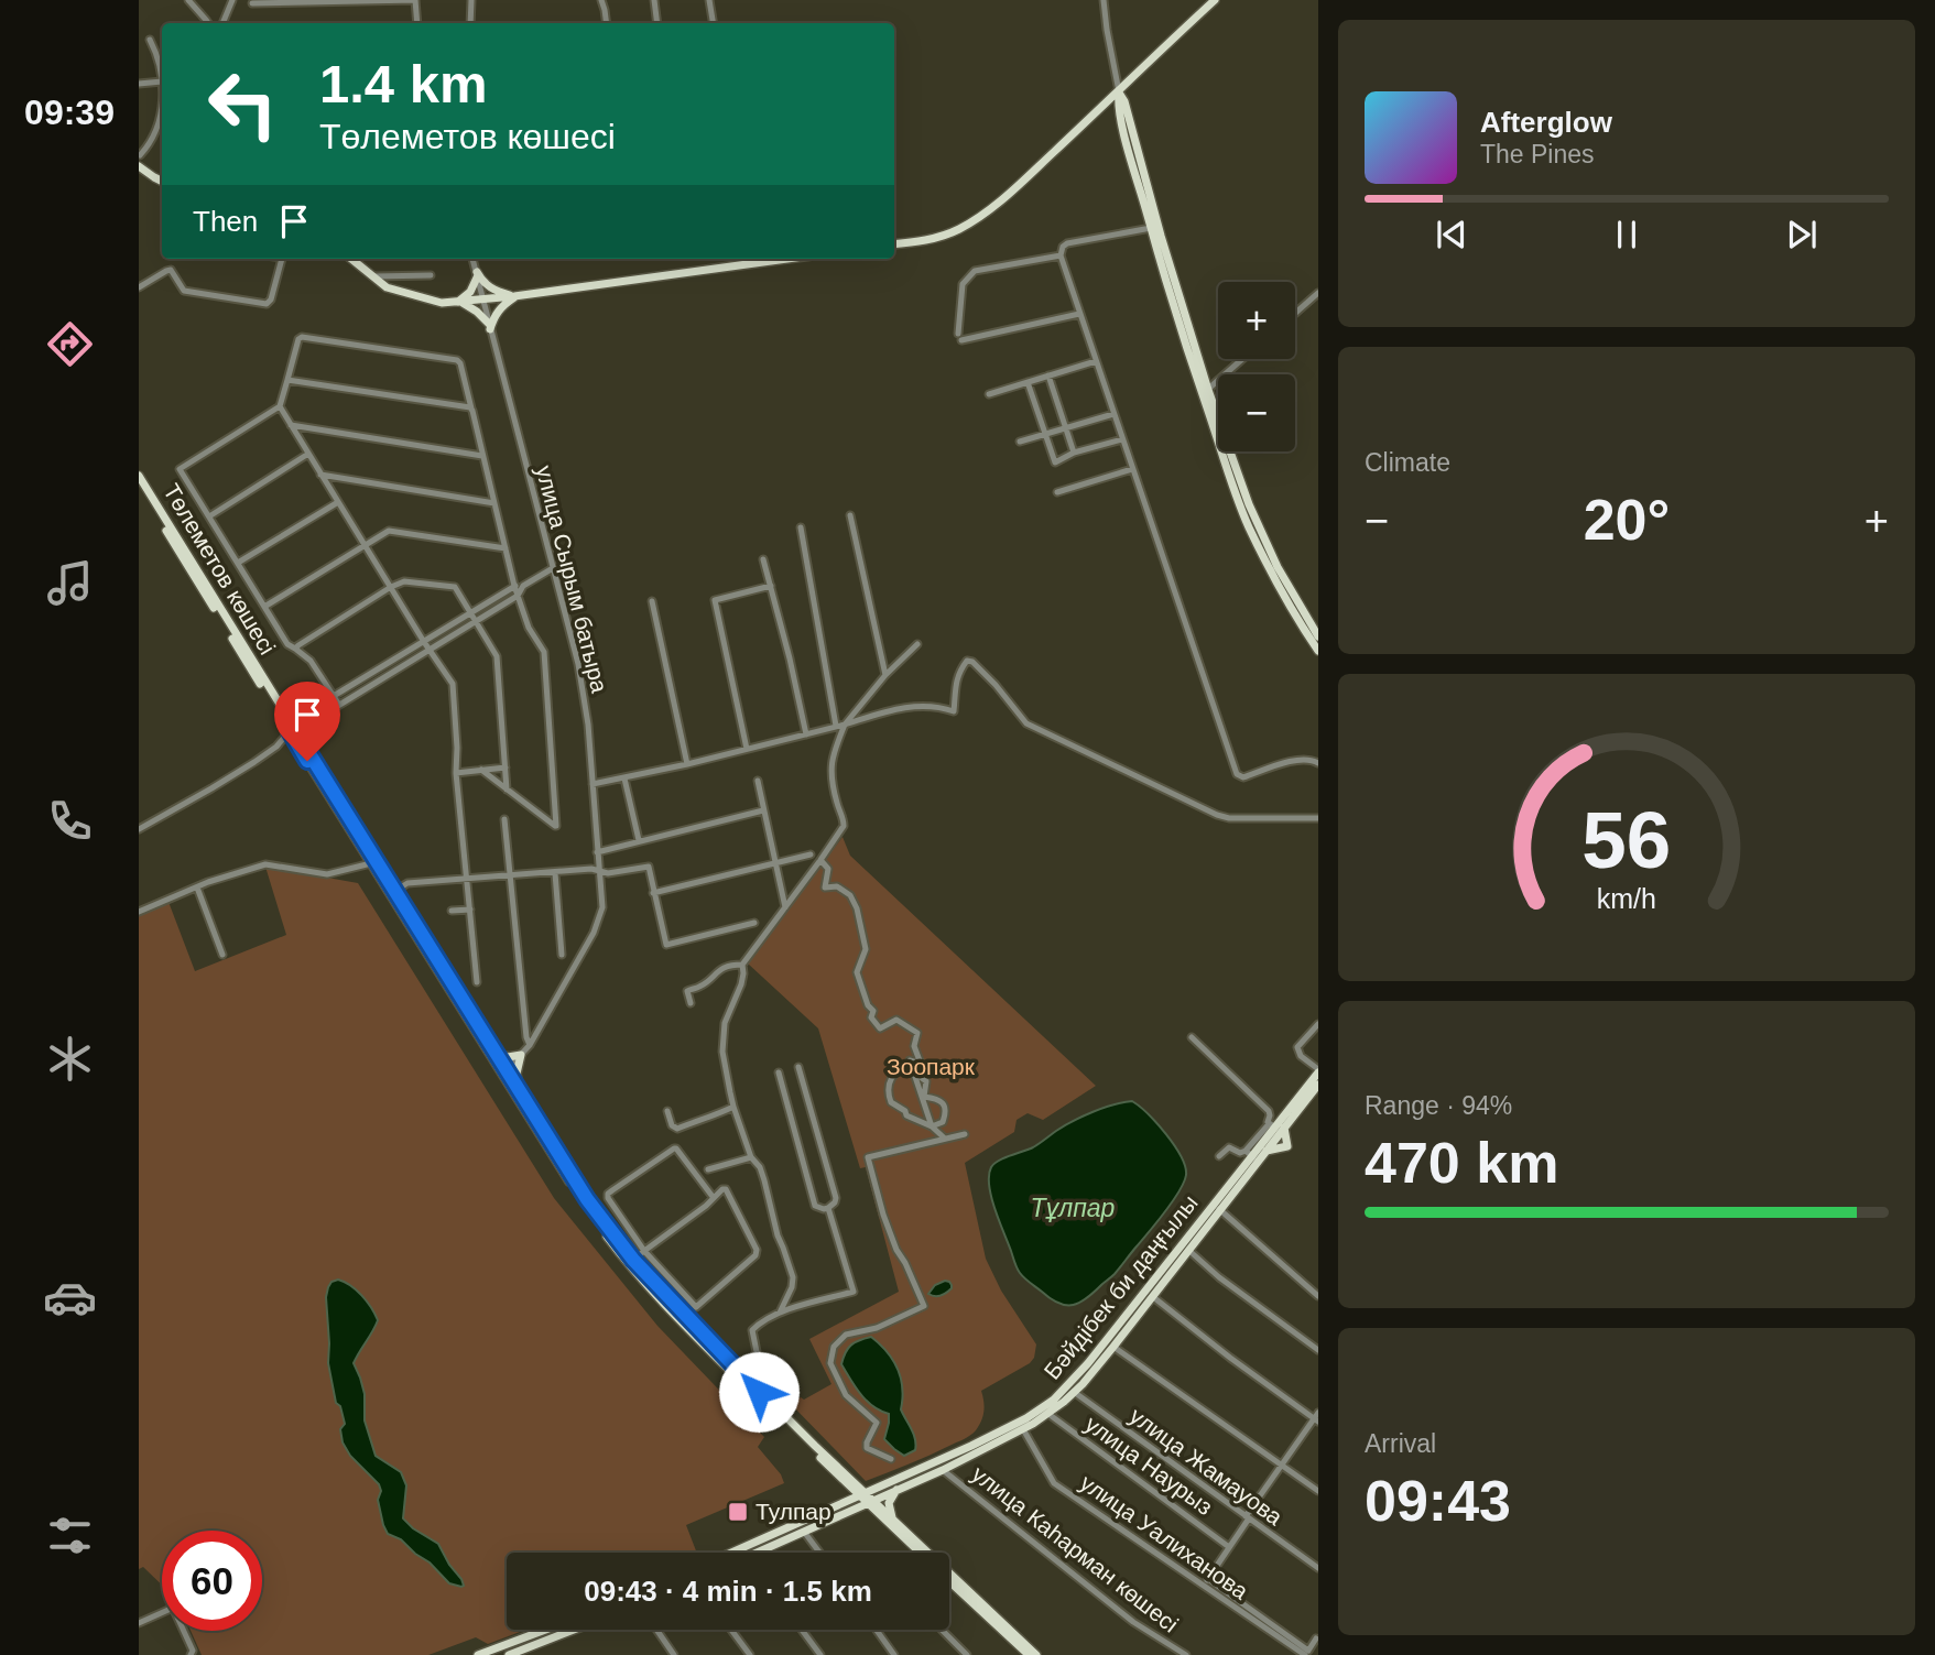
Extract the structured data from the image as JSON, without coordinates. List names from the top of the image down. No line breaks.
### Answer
{"streets":{"main road":["Төлеметов көшесі","Бәйдібек би даңғылы"],"street":["улица Сырым батыра","улица Наурыз","улица Жамауова","улица Уалиханова","улица Каһарман көшесі"]},"crossings":[["Төлеметов көшесі","улица Сырым батыра"],["Төлеметов көшесі","Бәйдібек би даңғылы"],["Бәйдібек би даңғылы","улица Наурыз"],["Бәйдібек би даңғылы","улица Жамауова"],["Бәйдібек би даңғылы","улица Уалиханова"],["Бәйдібек би даңғылы","улица Каһарман көшесі"]],"water":["Тұлпар"],"parks":["Зоопарк"],"places":{"transit":["Тулпар"]},"page":{"tabs":"09:39","turn":["1.4 km","Төлеметов көшесі"],"song":["Afterglow","The Pines"],"then":"Then","map_buttons":["+","−"],"tile":["Climate",["Range · 94%","470 km"],["Arrival","09:43"]],"heat":["−","20°","+"],"limit":"60","trip":"09:43 · 4 min · 1.5 km","gauge":["56","km/h"]}}
